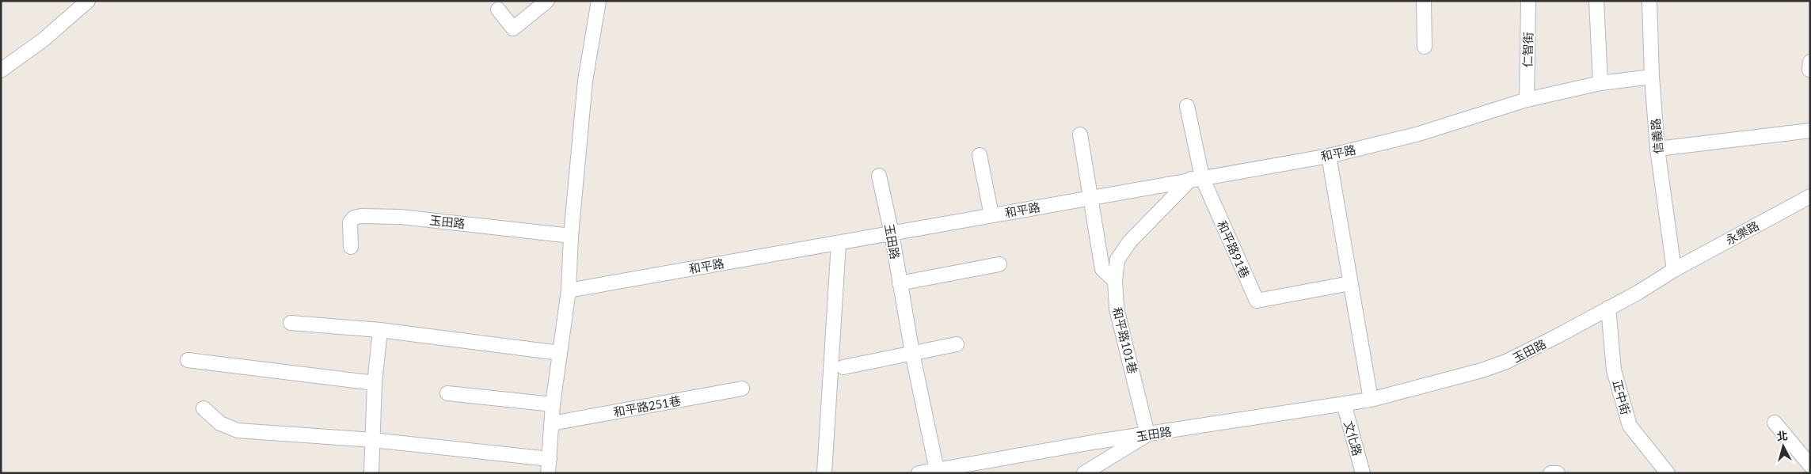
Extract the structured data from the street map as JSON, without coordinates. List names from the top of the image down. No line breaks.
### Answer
{"streets":{"street":["仁智街","信義路","和平路","玉田路","永樂路","和平路91巷","和平路101巷","正中街","和平路251巷","文化路"]},"crossings":[["仁智街","和平路"],["信義路","和平路"],["信義路","玉田路"],["信義路","永樂路"],["和平路","玉田路"],["和平路","和平路91巷"],["和平路","和平路101巷"],["玉田路","永樂路"],["玉田路","和平路101巷"],["玉田路","正中街"],["玉田路","文化路"],["和平路91巷","和平路101巷"]],"north":"top"}
